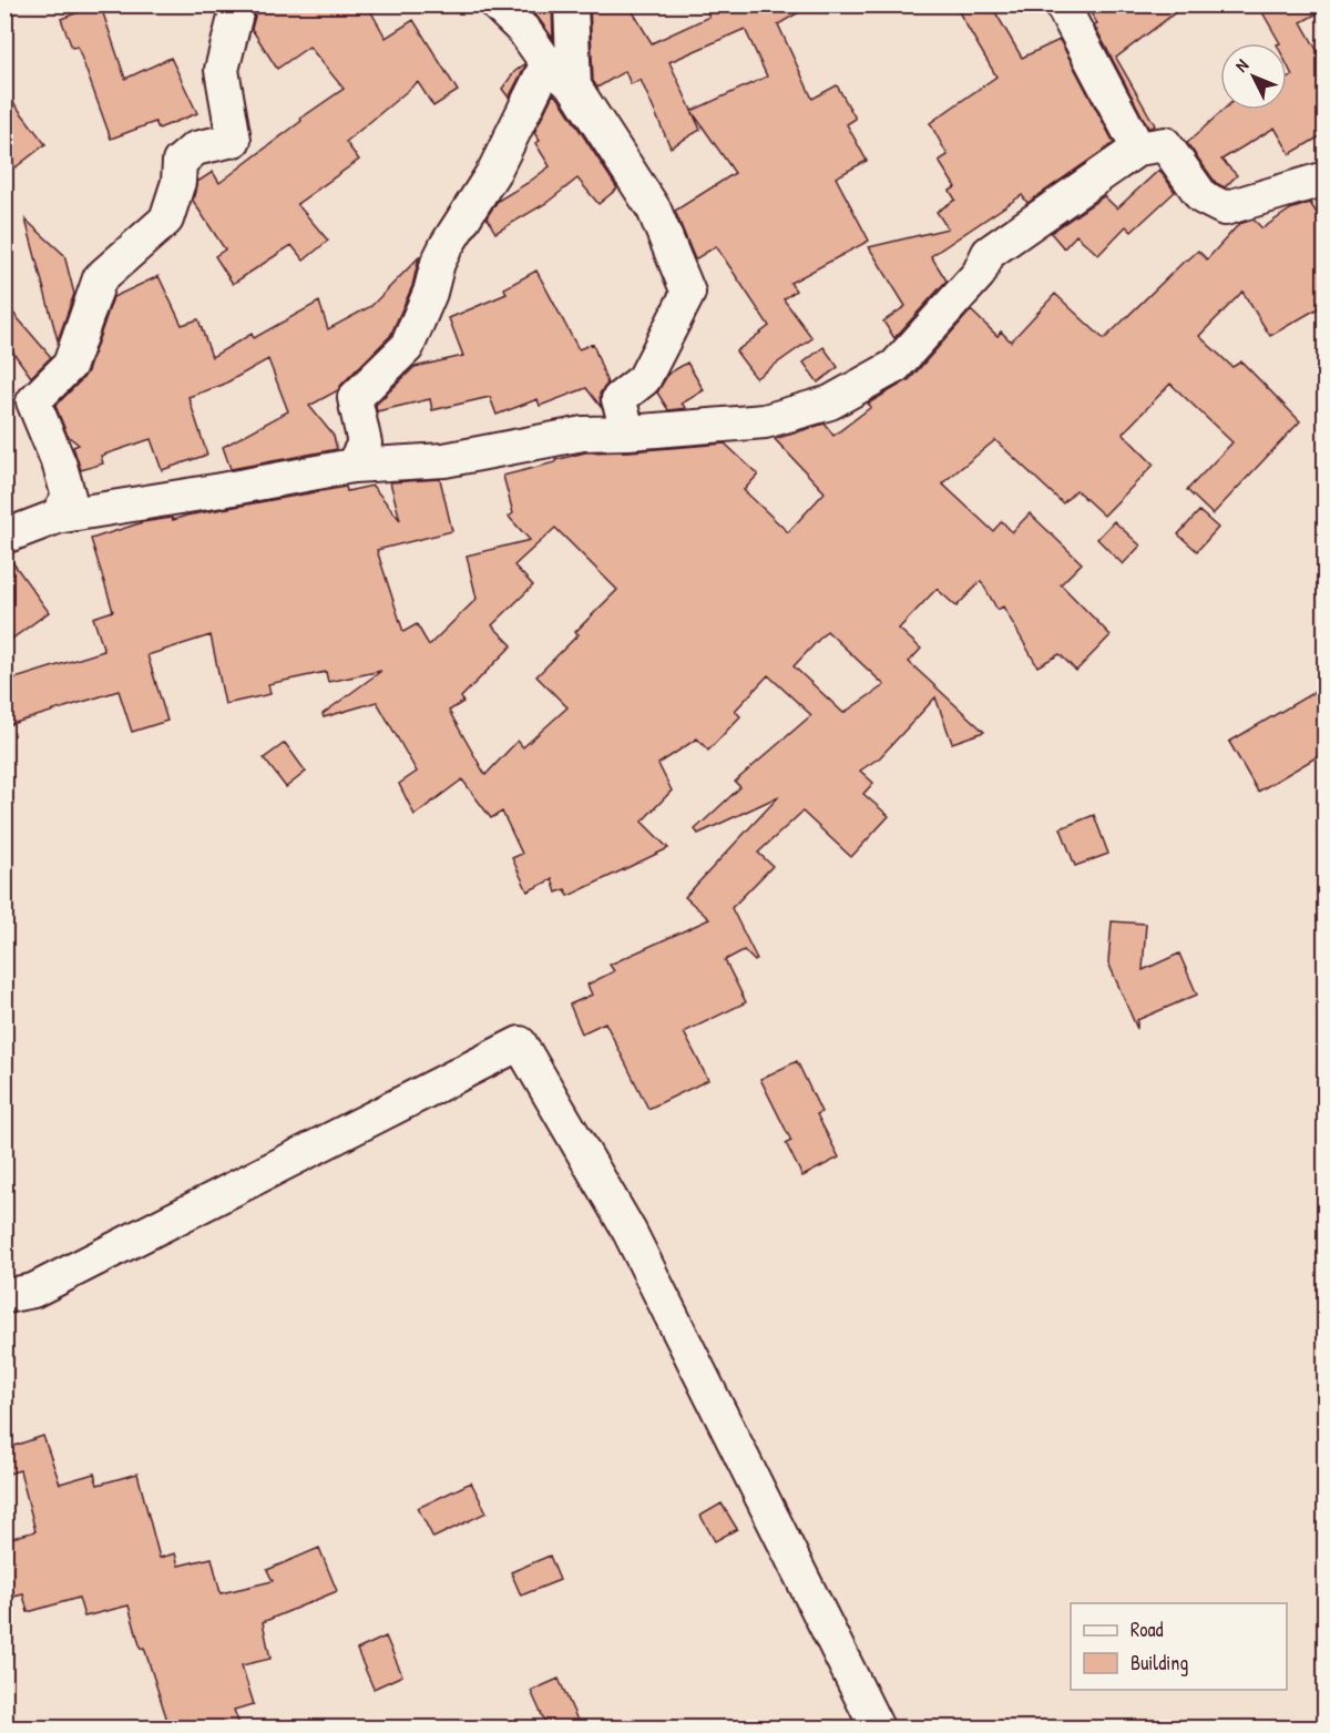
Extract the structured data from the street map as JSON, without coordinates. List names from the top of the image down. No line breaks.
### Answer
{"legend":["Road","Building"],"north":"top left"}
